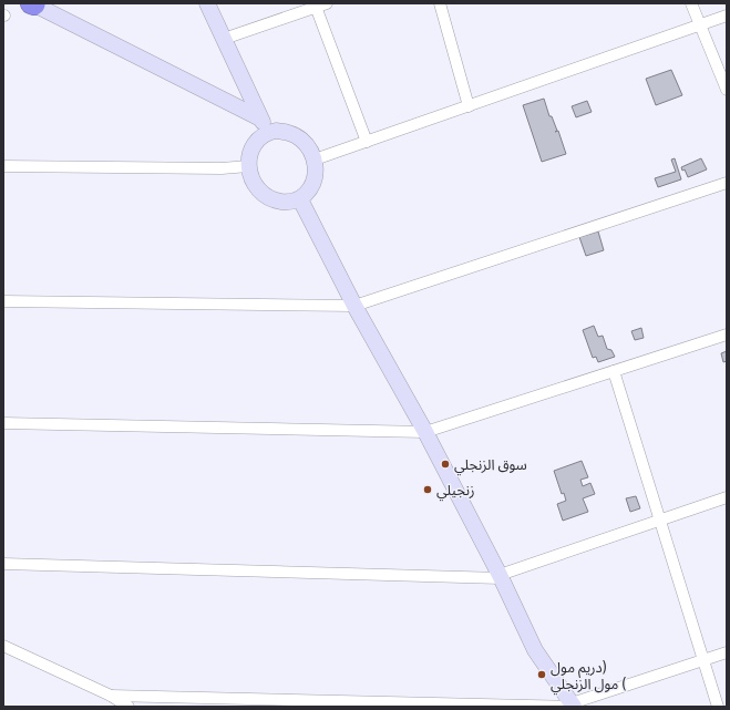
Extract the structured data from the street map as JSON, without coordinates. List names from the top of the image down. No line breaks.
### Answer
{"places":["سوق الزنجلي","زنجيلي","دريم مول) مول الزنجلي ("]}
